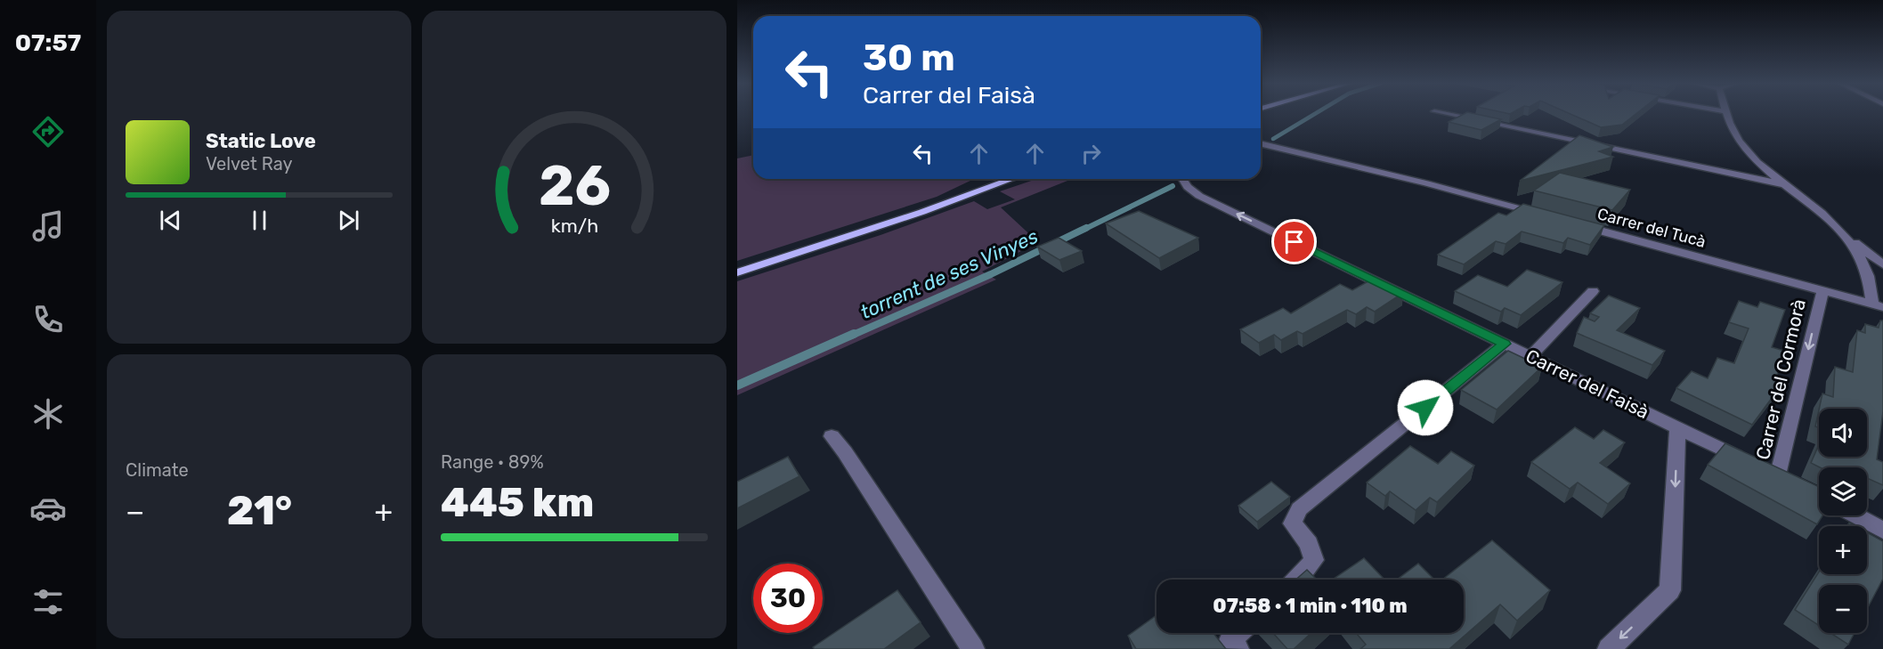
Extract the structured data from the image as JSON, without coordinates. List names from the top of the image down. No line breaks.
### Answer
{"streets":{"street":["Carrer del Tucà","Carrer del Cormorà","Carrer del Faisà"]},"crossings":[["Carrer del Tucà","Carrer del Cormorà"],["Carrer del Cormorà","Carrer del Faisà"]],"one_way":["Carrer del Cormorà"],"water":["torrent de ses Vinyes"],"page":{"tabs":"07:57","turn":["30 m","Carrer del Faisà"],"song":["Static Love","Velvet Ray"],"tile":["Climate",["Range · 89%","445 km"]],"map_buttons":["+","−"],"heat":["−","21°","+"],"limit":"30","trip":"07:58 · 1 min · 110 m","gauge":["26","km/h"]}}
